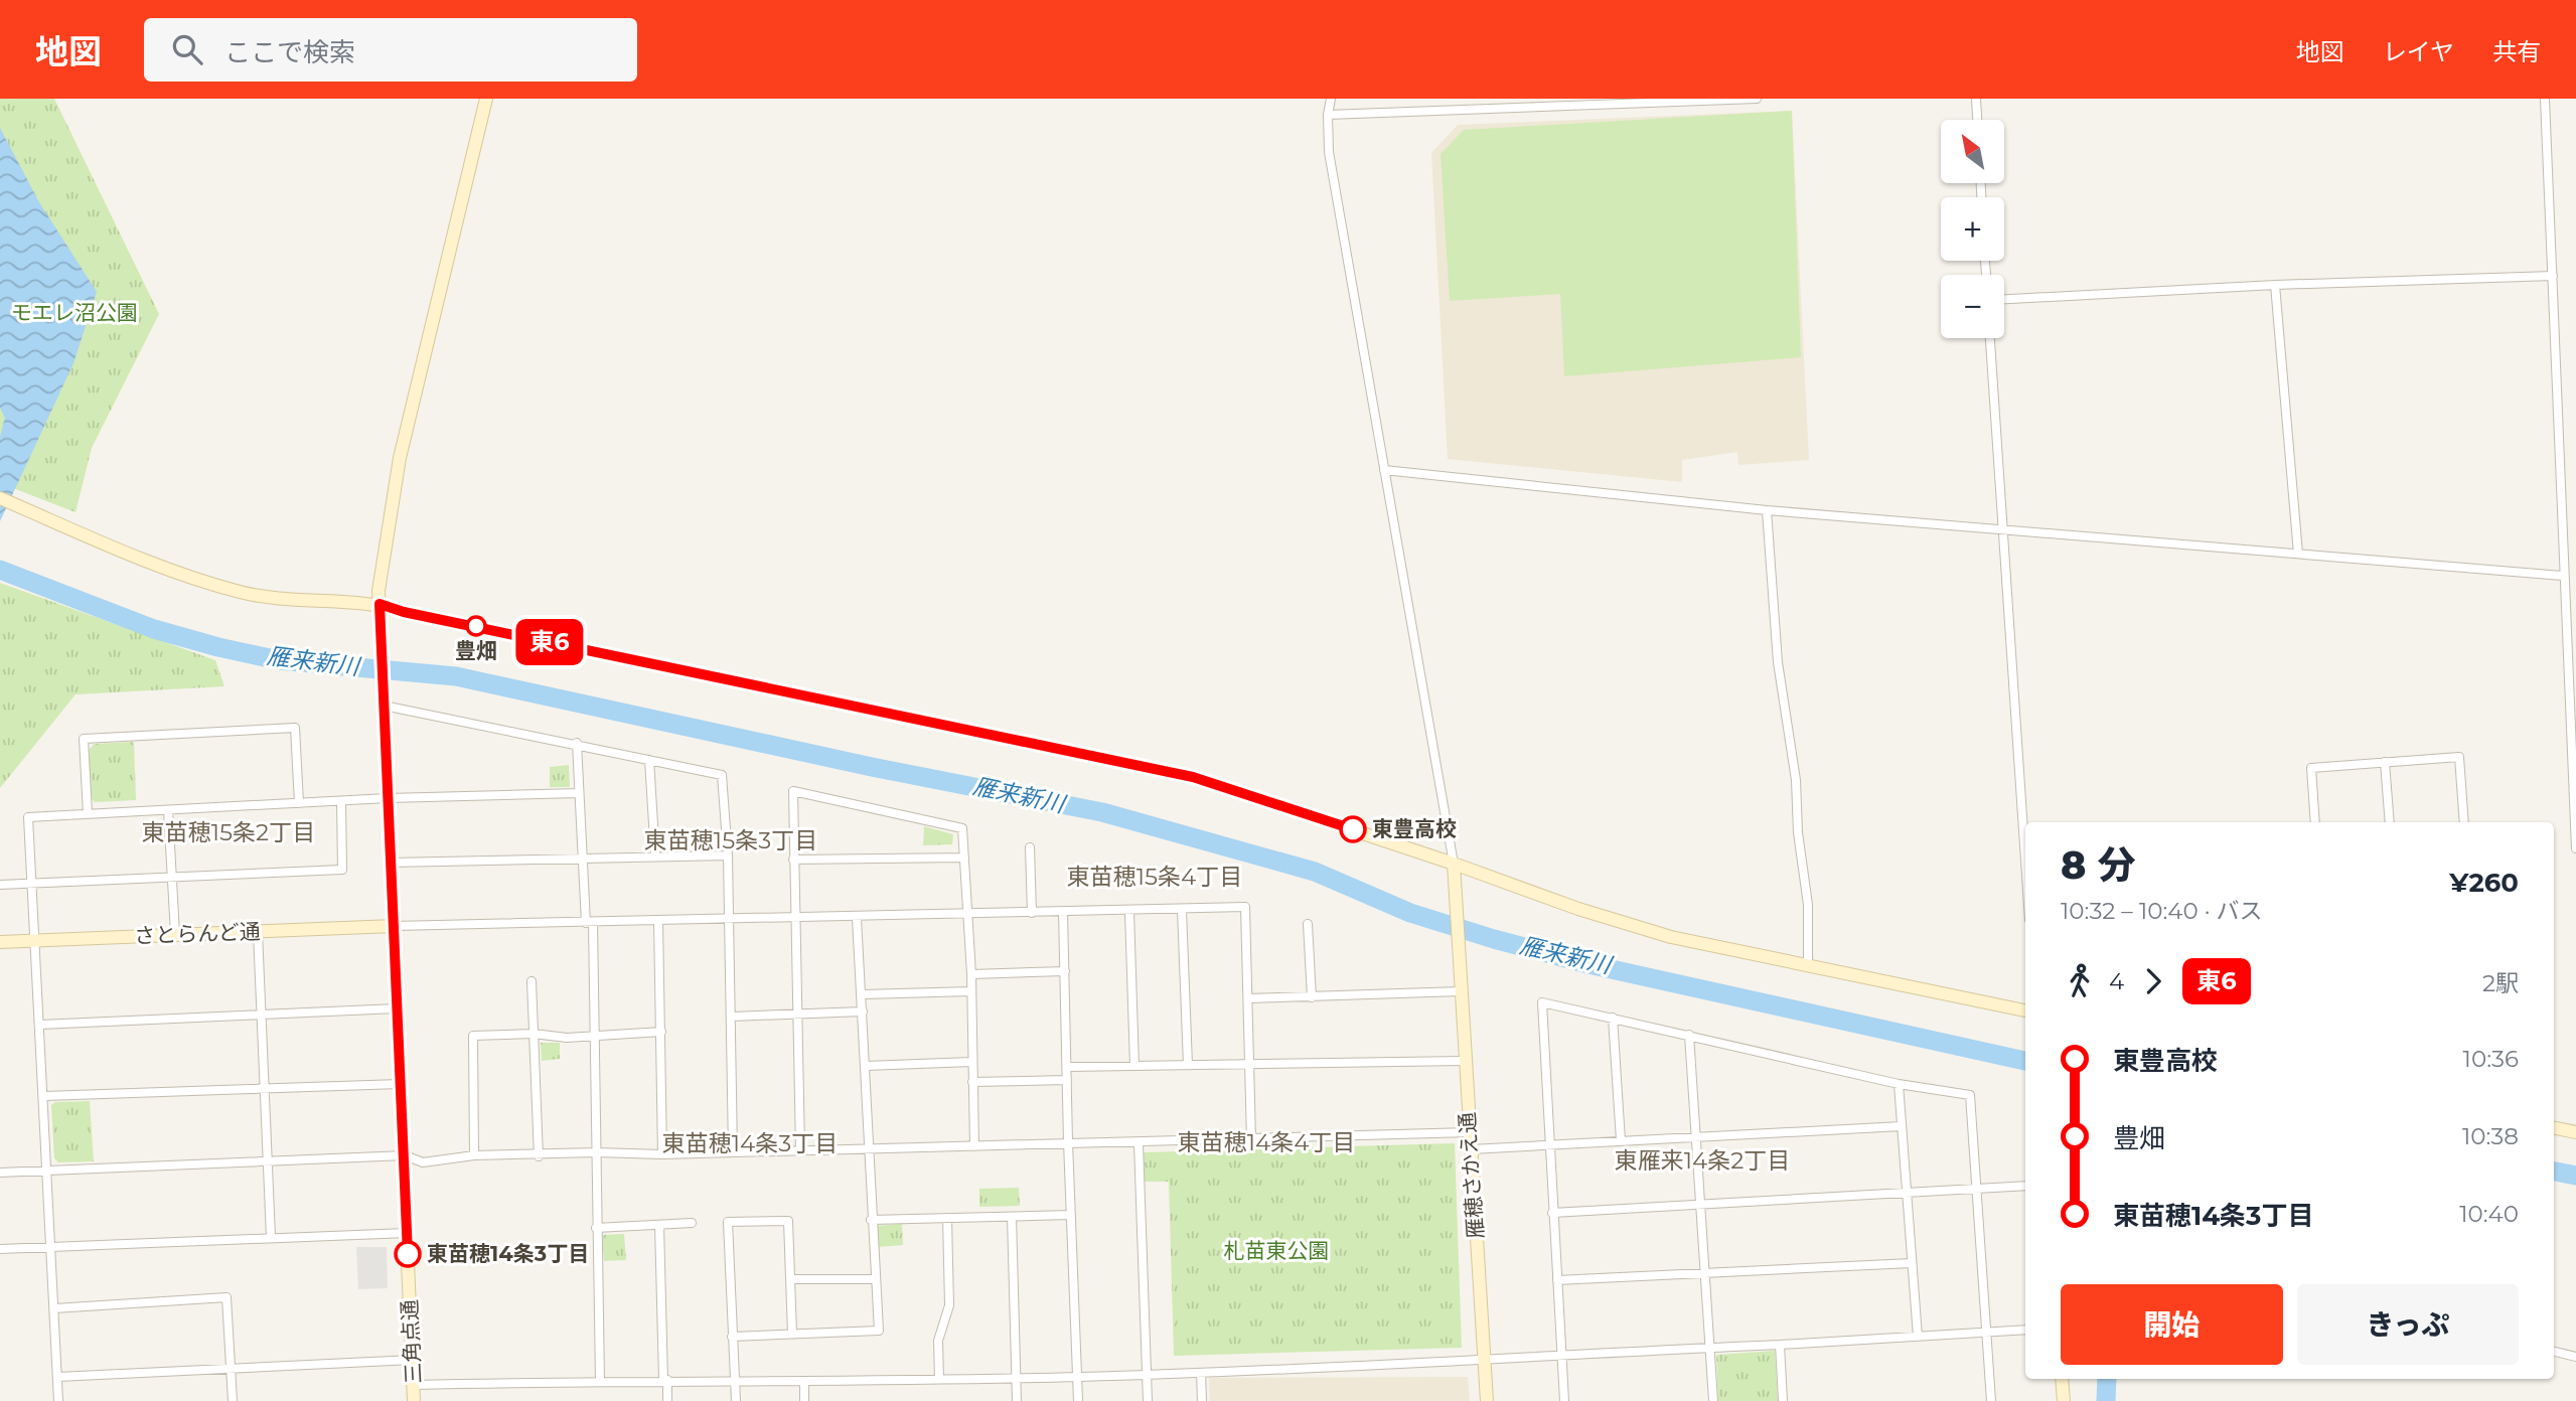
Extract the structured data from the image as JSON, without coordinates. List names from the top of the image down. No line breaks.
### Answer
{"streets":{"street":["さとらんど通","雁穂さかえ通","三角点通"]},"crossings":[["さとらんど通","三角点通"]],"districts":["東苗穂15条2丁目","東苗穂15条3丁目","東苗穂15条4丁目","東苗穂14条4丁目","東苗穂14条3丁目","東雁来14条2丁目"],"water":["雁来新川"],"parks":["モエレ沼公園","札苗東公園"],"places":["豊畑","東豊高校","東苗穂14条3丁目"],"lines":["bus line 東6"],"north":"top left","page":{"header":"地図","search":"ここで検索","nav":["地図","レイヤ","共有"],"on_map":"東6","map_buttons":["+","−"],"heading":["8 分","10:32 – 10:40 · バス","¥260"],"legs":["4","東6","2駅"],"list":[{"name":"東豊高校","value":"10:36"},{"name":"豊畑","value":"10:38"},{"name":"東苗穂14条3丁目","value":"10:40"}],"buttons":["開始","きっぷ"]}}
